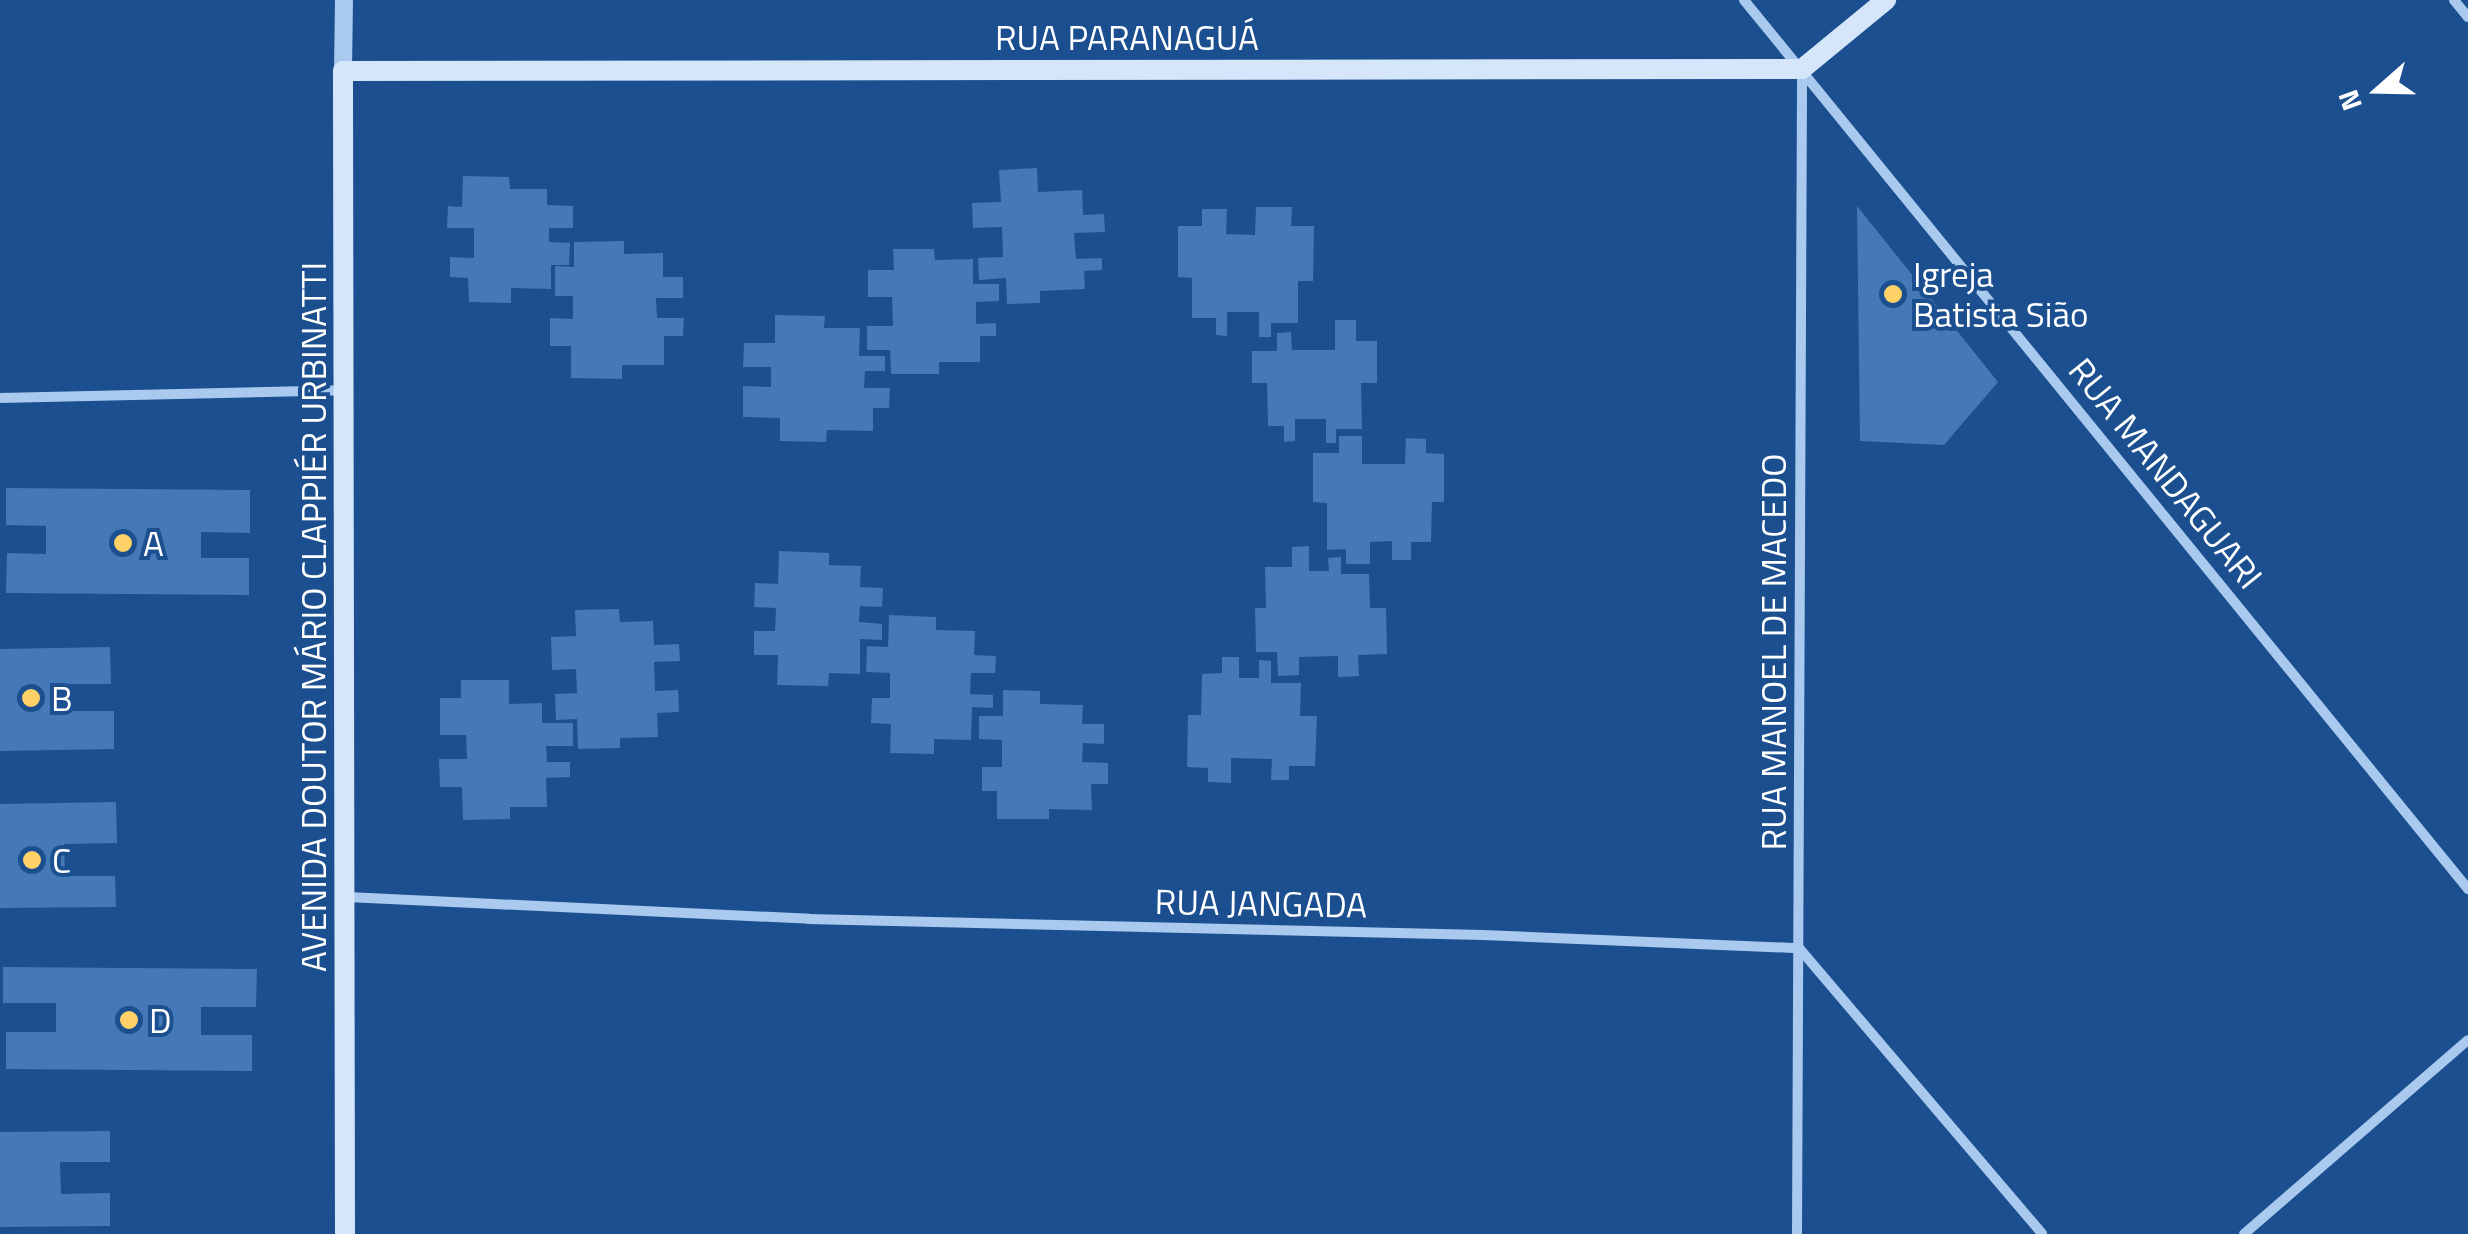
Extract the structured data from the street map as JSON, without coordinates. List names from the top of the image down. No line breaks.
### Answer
{"streets":{"main road":["RUA PARANAGUÁ","AVENIDA DOUTOR MÁRIO CLAPPIÉR URBINATTI"],"street":["RUA MANDAGUARI","RUA MANOEL DE MACEDO","RUA JANGADA"]},"crossings":[["RUA PARANAGUÁ","RUA MANDAGUARI"],["RUA PARANAGUÁ","AVENIDA DOUTOR MÁRIO CLAPPIÉR URBINATTI"],["RUA PARANAGUÁ","RUA MANOEL DE MACEDO"],["RUA MANDAGUARI","RUA MANOEL DE MACEDO"],["AVENIDA DOUTOR MÁRIO CLAPPIÉR URBINATTI","RUA JANGADA"],["RUA MANOEL DE MACEDO","RUA JANGADA"]],"places":["Igreja Batista Sião","A","B","C","D"],"north":"left"}
